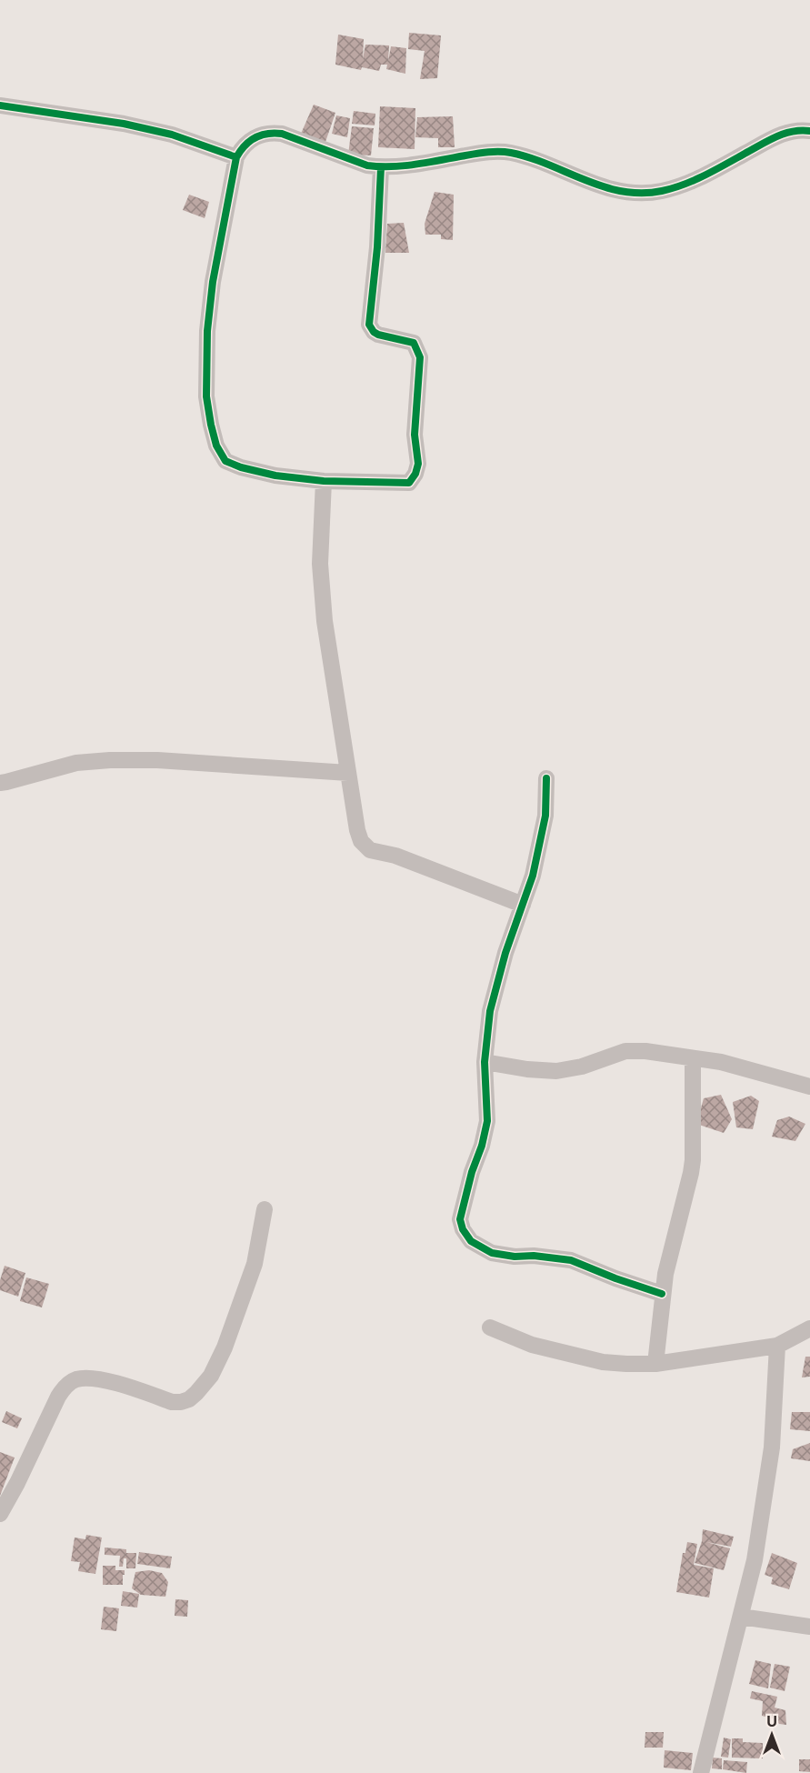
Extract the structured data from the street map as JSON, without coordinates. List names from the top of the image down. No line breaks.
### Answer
{"north":"top"}
